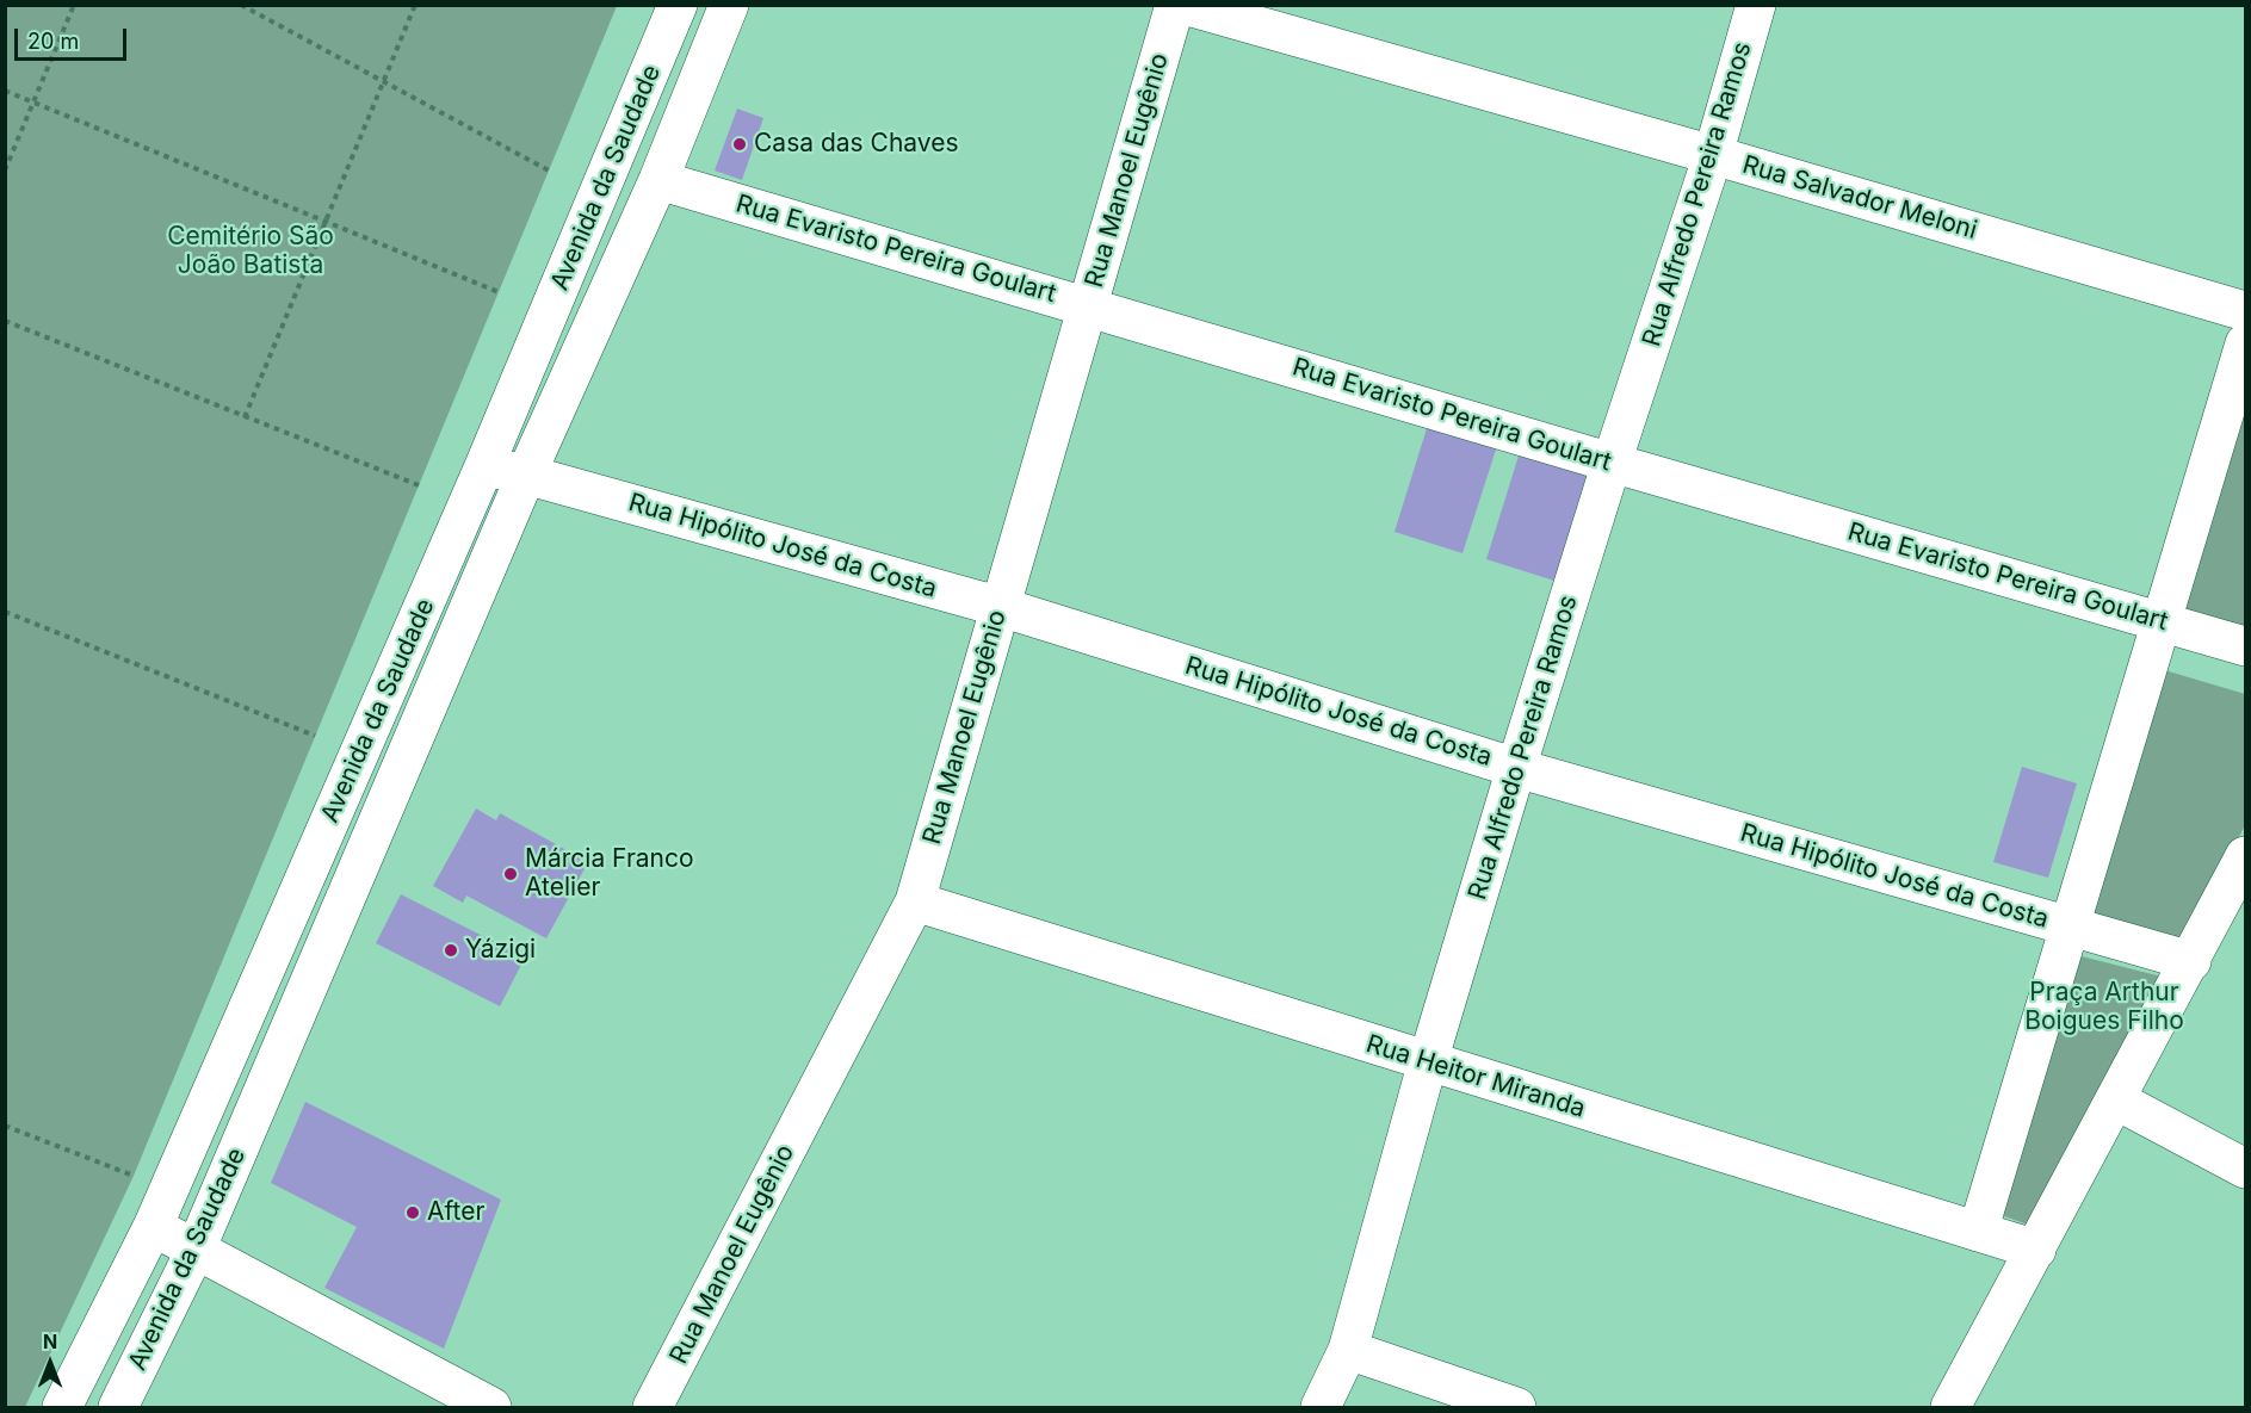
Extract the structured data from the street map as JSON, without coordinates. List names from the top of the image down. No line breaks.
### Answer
{"streets":{"street":["Rua Manoel Eugênio","Avenida da Saudade","Rua Alfredo Pereira Ramos","Rua Salvador Meloni","Rua Evaristo Pereira Goulart","Rua Hipólito José da Costa","Rua Heitor Miranda"]},"crossings":[["Rua Manoel Eugênio","Rua Evaristo Pereira Goulart"],["Rua Manoel Eugênio","Rua Hipólito José da Costa"],["Rua Manoel Eugênio","Rua Heitor Miranda"],["Avenida da Saudade","Rua Evaristo Pereira Goulart"],["Avenida da Saudade","Rua Hipólito José da Costa"],["Rua Alfredo Pereira Ramos","Rua Salvador Meloni"],["Rua Alfredo Pereira Ramos","Rua Evaristo Pereira Goulart"],["Rua Alfredo Pereira Ramos","Rua Hipólito José da Costa"],["Rua Alfredo Pereira Ramos","Rua Heitor Miranda"]],"parks":["Cemitério São João Batista","Praça Arthur Boigues Filho"],"places":["Casa das Chaves","Márcia Franco Atelier","Yázigi","After"],"scale_bar":"20 m","north":"top"}
